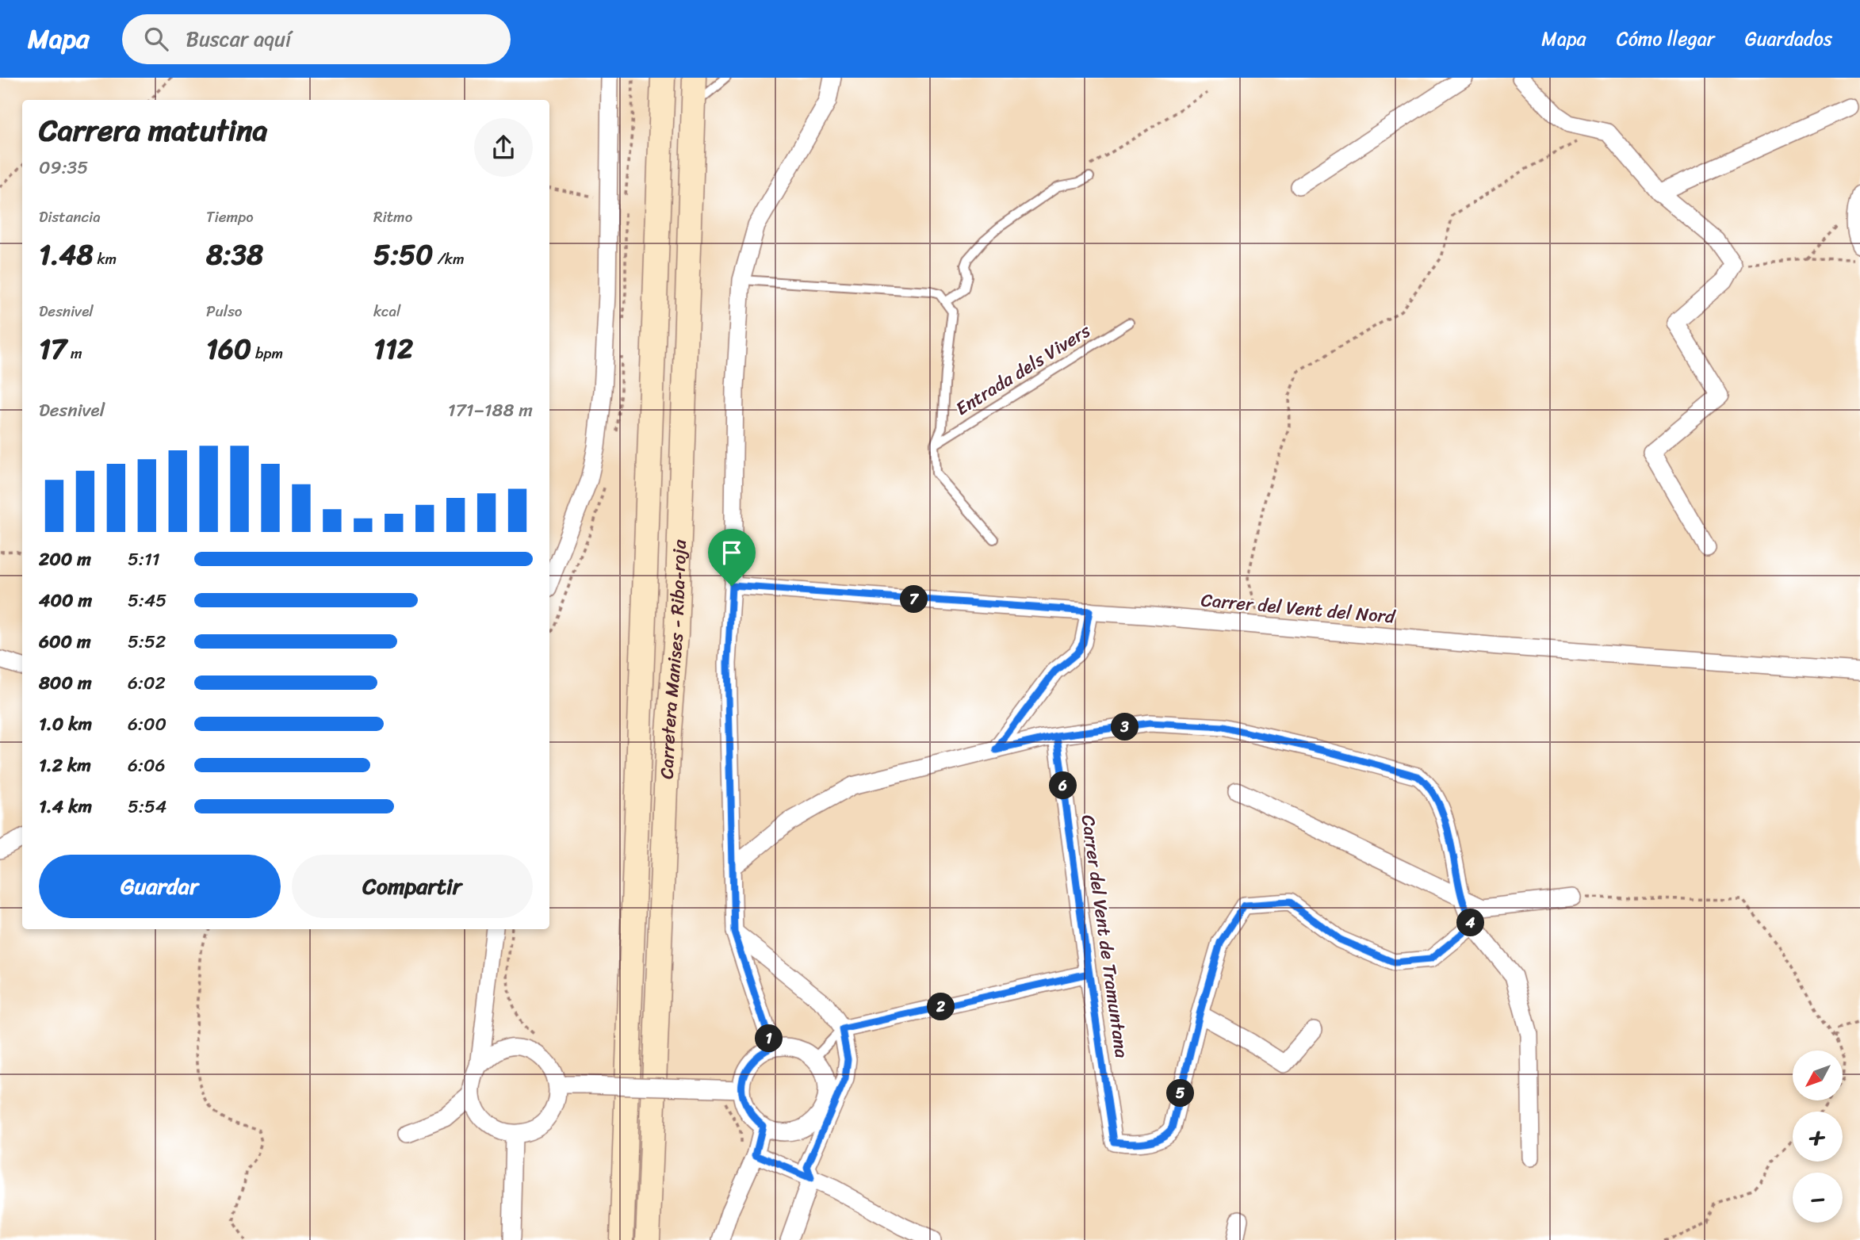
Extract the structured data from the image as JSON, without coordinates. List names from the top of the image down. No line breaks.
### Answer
{"streets":{"main road":["Carretera Manises - Riba-roja"],"street":["Carrer del Vent del Nord","Carrer del Vent de Tramuntana"],"lane":["Entrada dels Vivers"]},"north":"bottom left","page":{"header":"Mapa","search":"Buscar aquí","nav":["Mapa","Cómo llegar","Guardados"],"heading":["Carrera matutina","09:35"],"stats":[["Distancia","1.48 km"],["Tiempo","8:38"],["Ritmo","5:50 /km"],["Desnivel","17 m"],["Pulso","160 bpm"],["kcal","112"]],"chart":["Desnivel","171–188 m"],"list":[{"name":"200 m","note":"5:11"},{"name":"400 m","note":"5:45"},{"name":"600 m","note":"5:52"},{"name":"800 m","note":"6:02"},{"name":"1.0 km","note":"6:00"},{"name":"1.2 km","note":"6:06"},{"name":"1.4 km","note":"5:54"}],"pins":["7","3","6","4","2","1","5"],"buttons":["Guardar","Compartir"],"map_buttons":["+","−"]}}
